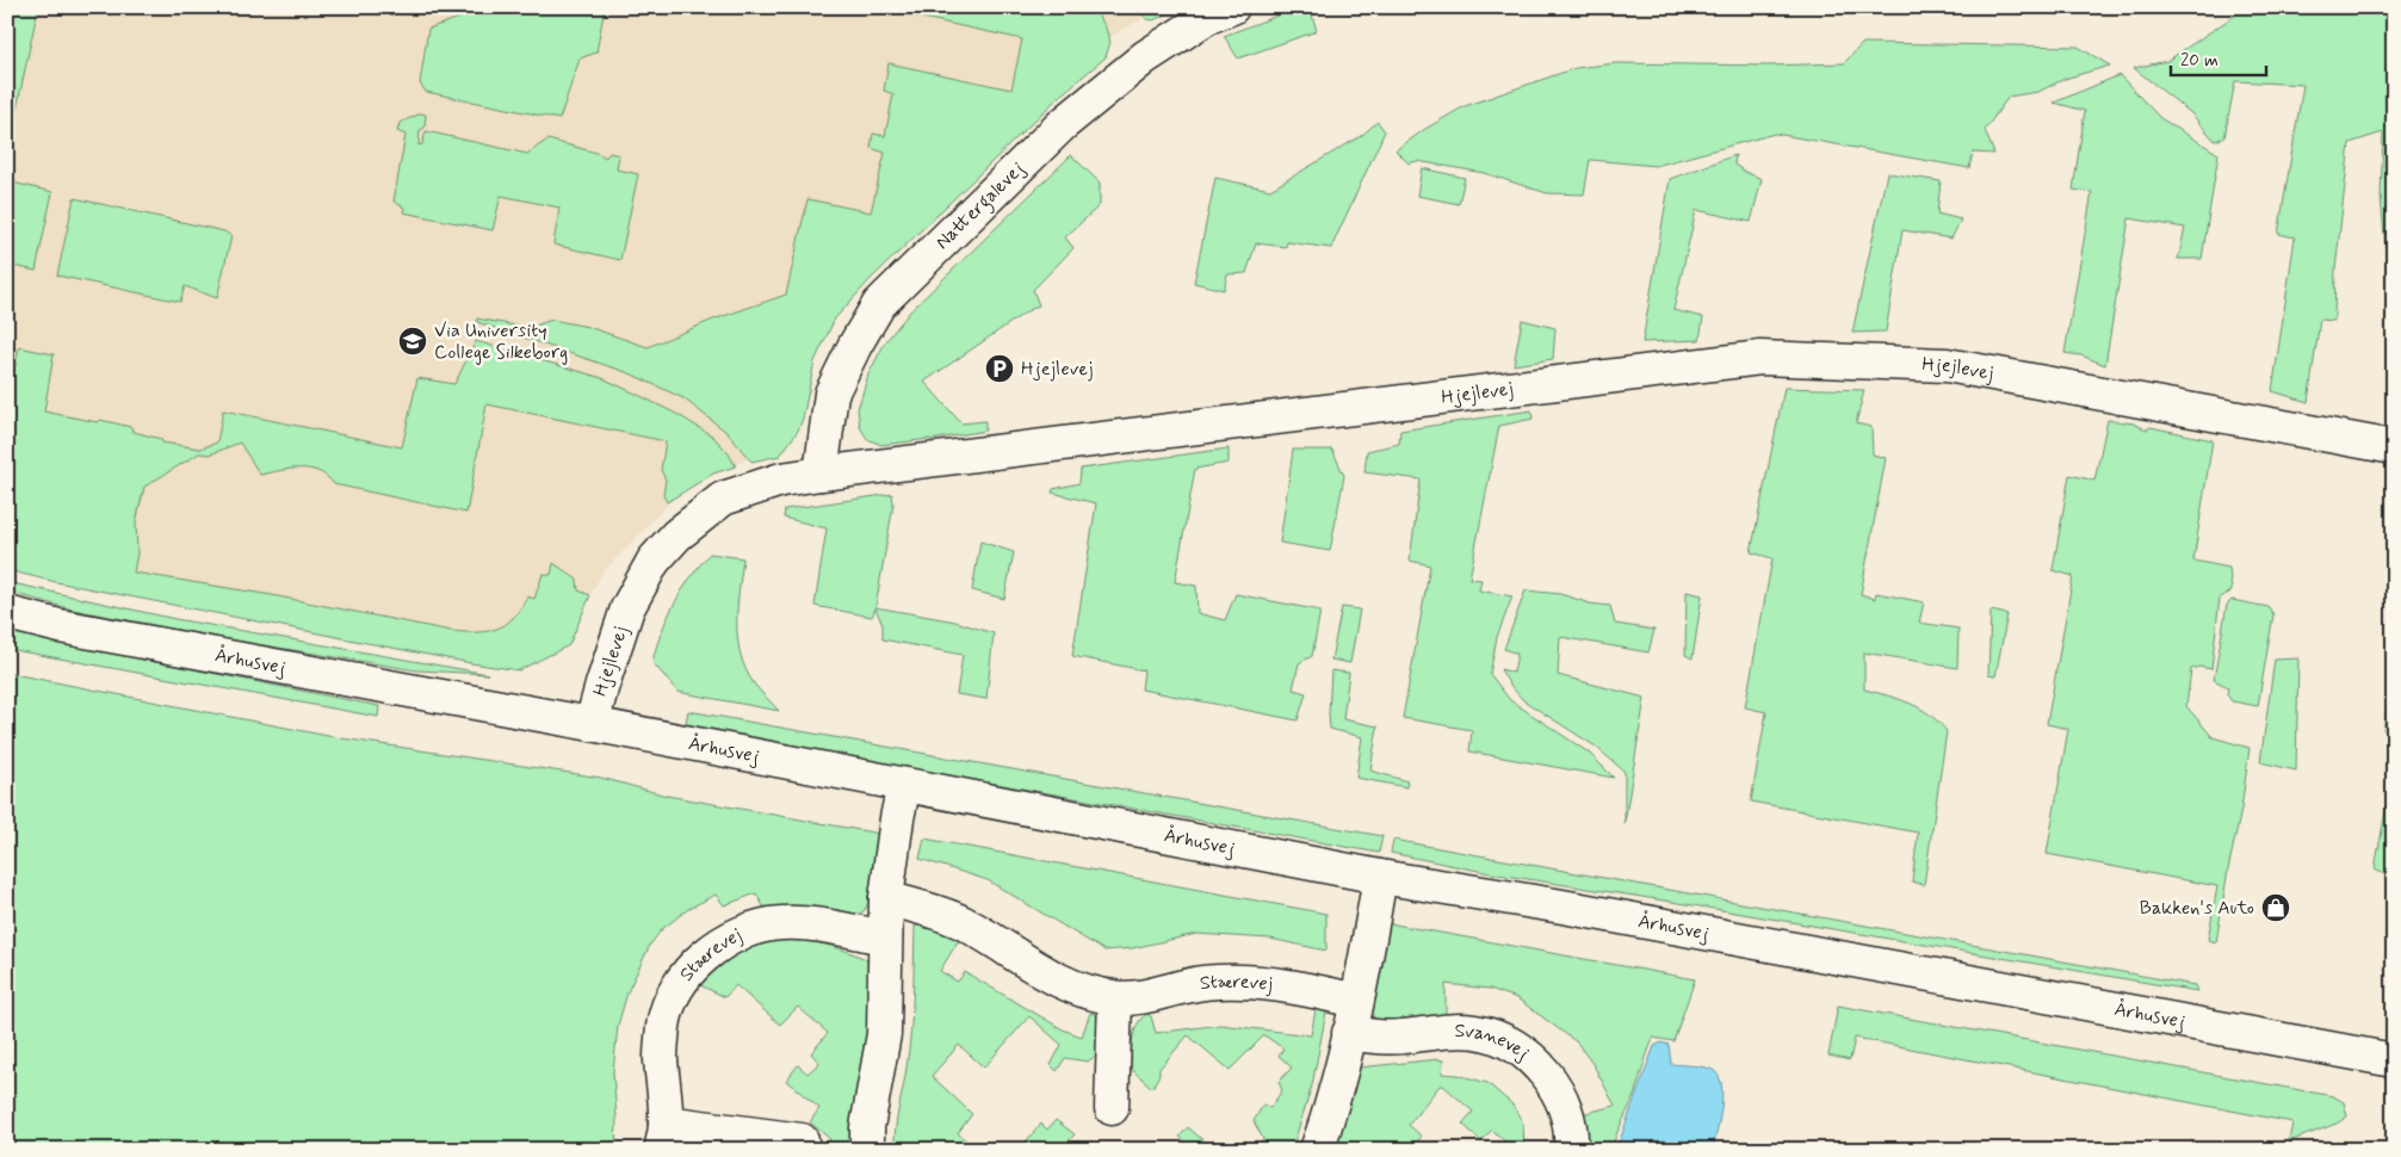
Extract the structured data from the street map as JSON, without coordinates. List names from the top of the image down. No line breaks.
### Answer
{"streets":{"street":["Nattergalevej","Hjejlevej","Århusvej","Stærevej","Svanevej"]},"crossings":[["Nattergalevej","Hjejlevej"],["Hjejlevej","Århusvej"]],"places":{"school or university":["Via University College Silkeborg"],"parking":["Hjejlevej"],"shop":["Bakken's Auto"]},"scale_bar":"20 m"}
